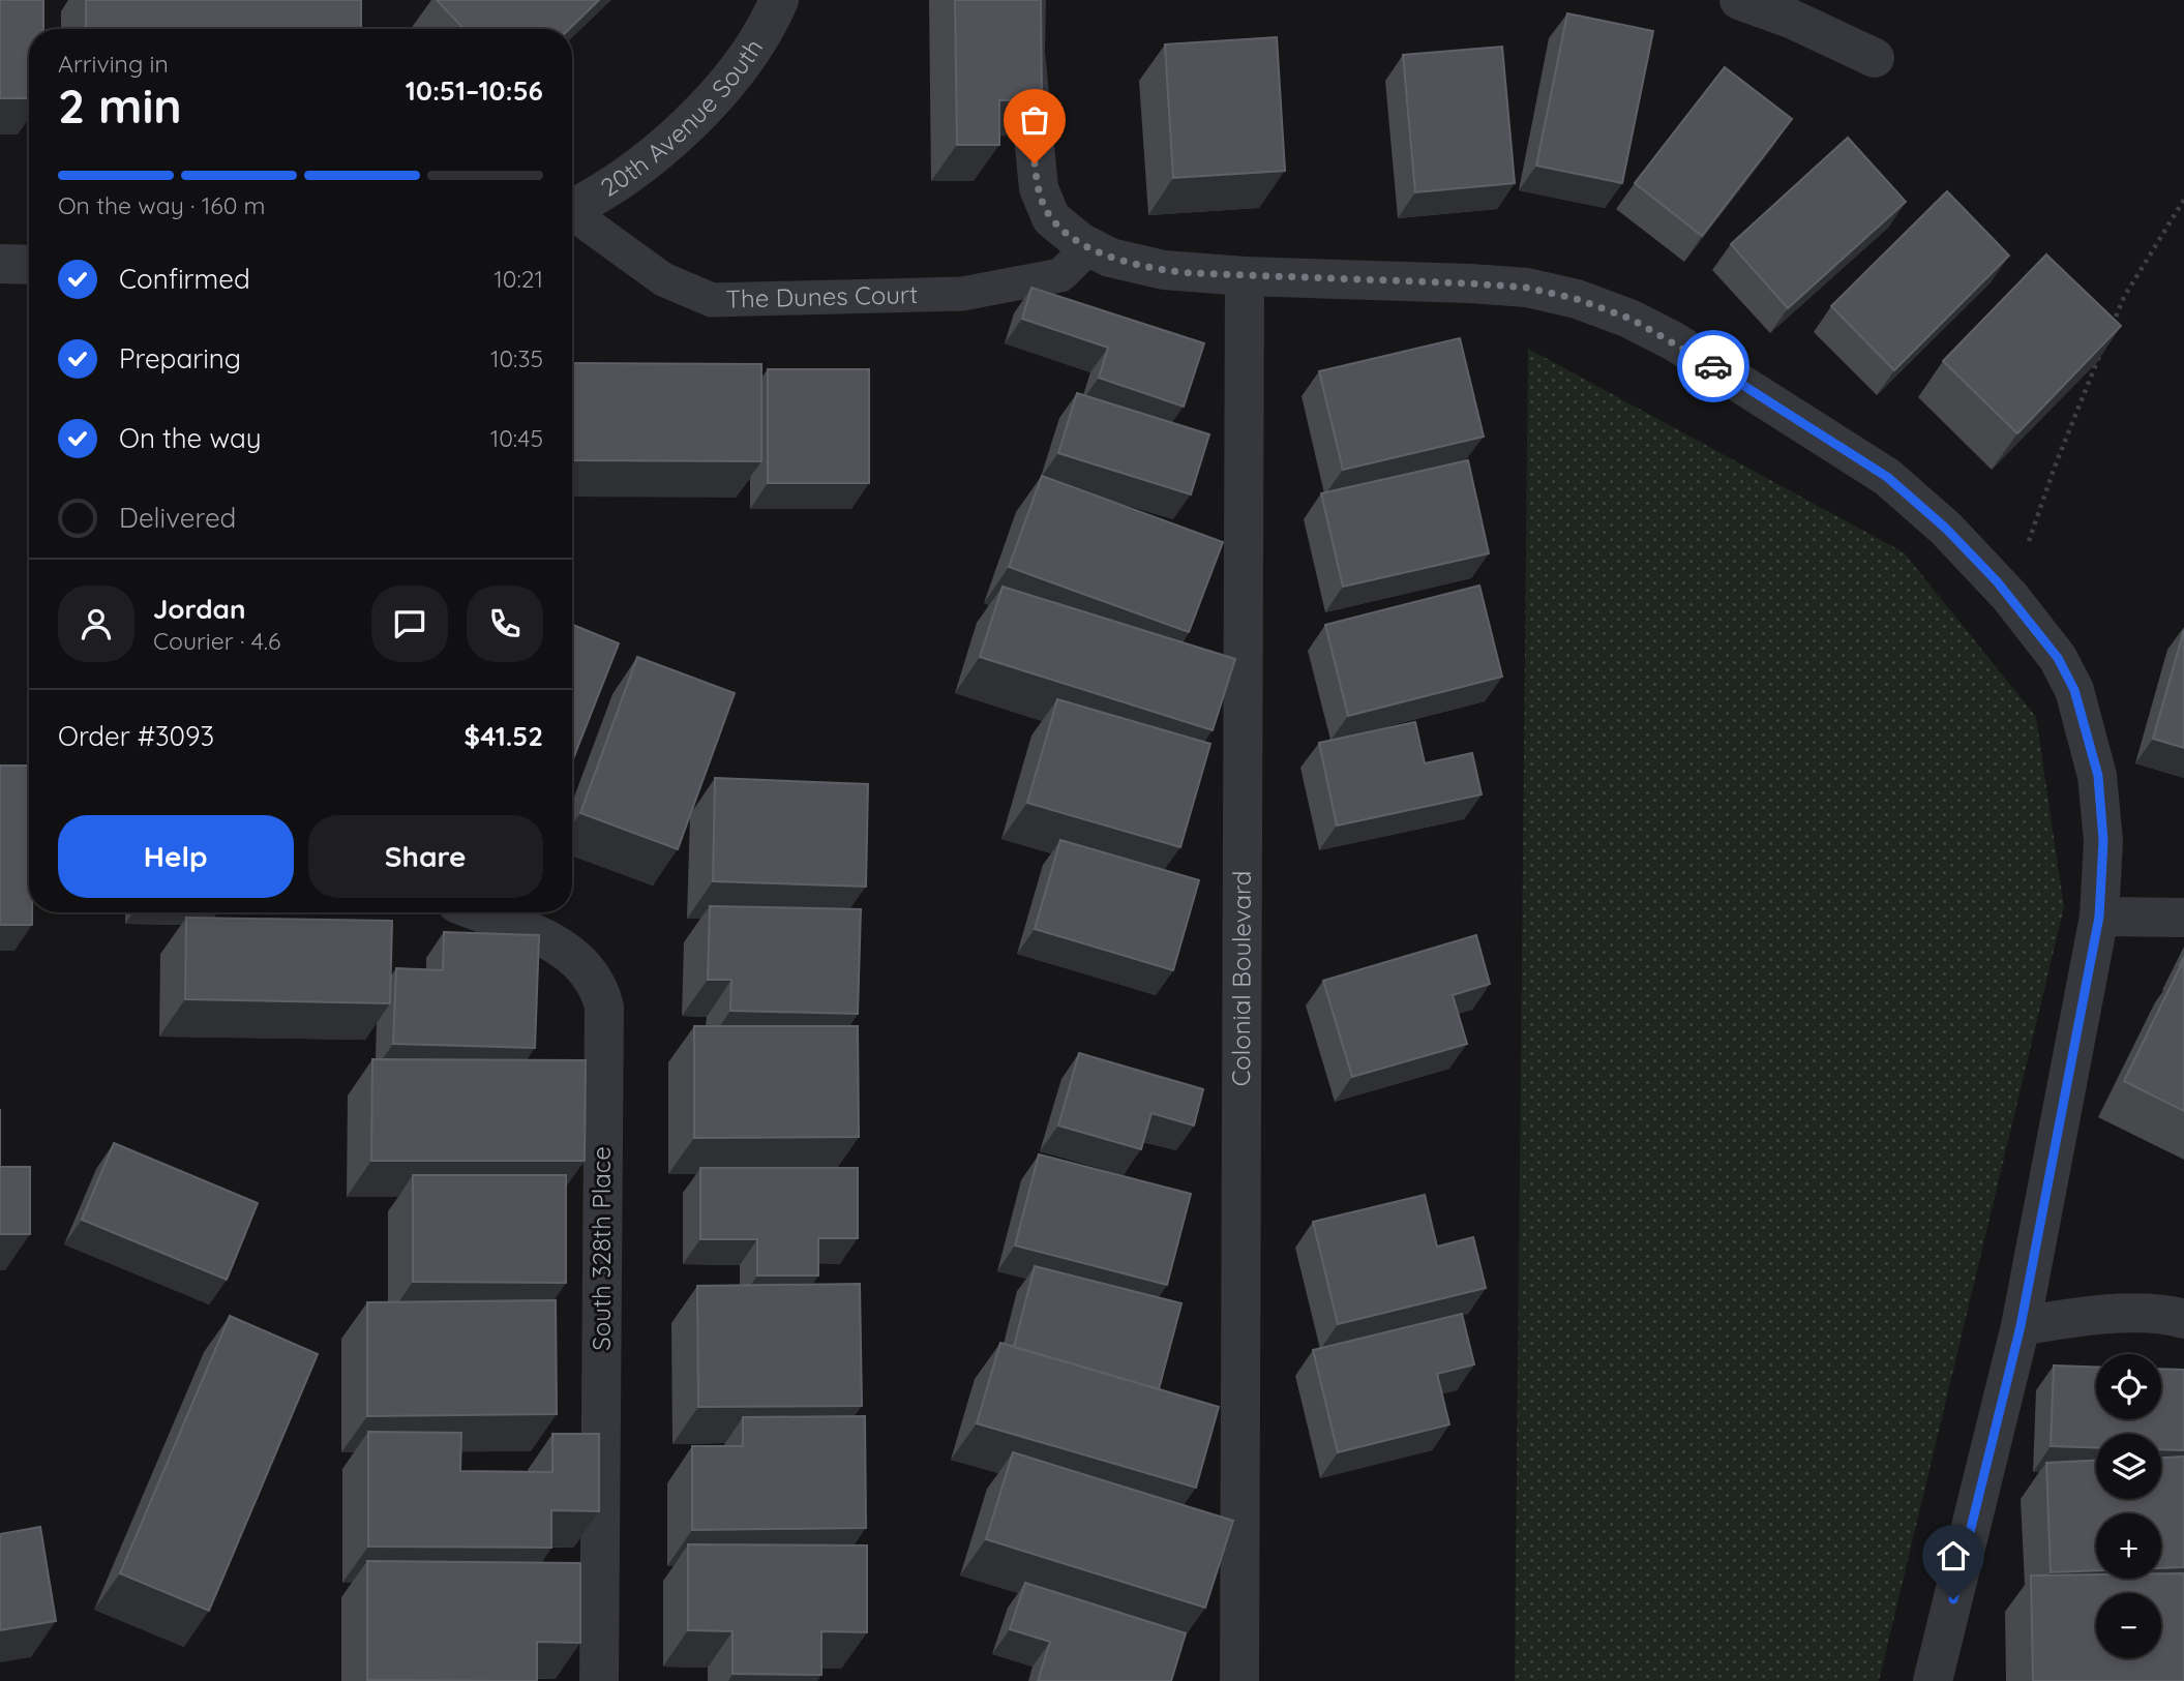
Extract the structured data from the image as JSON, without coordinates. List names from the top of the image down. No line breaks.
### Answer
{"streets":{"street":["20th Avenue South","Colonial Boulevard","South 328th Place"],"lane":["The Dunes Court"]},"page":{"heading":["2 min","Arriving in","10:51–10:56"],"panel":["Jordan","Courier · 4.6","Order #3093","$41.52"],"bar":"On the way · 160 m","list":[["Confirmed","10:21"],["Preparing","10:35"],["On the way","10:45"],"Delivered"],"buttons":["Help","Share"],"map_buttons":["+","−"]}}
